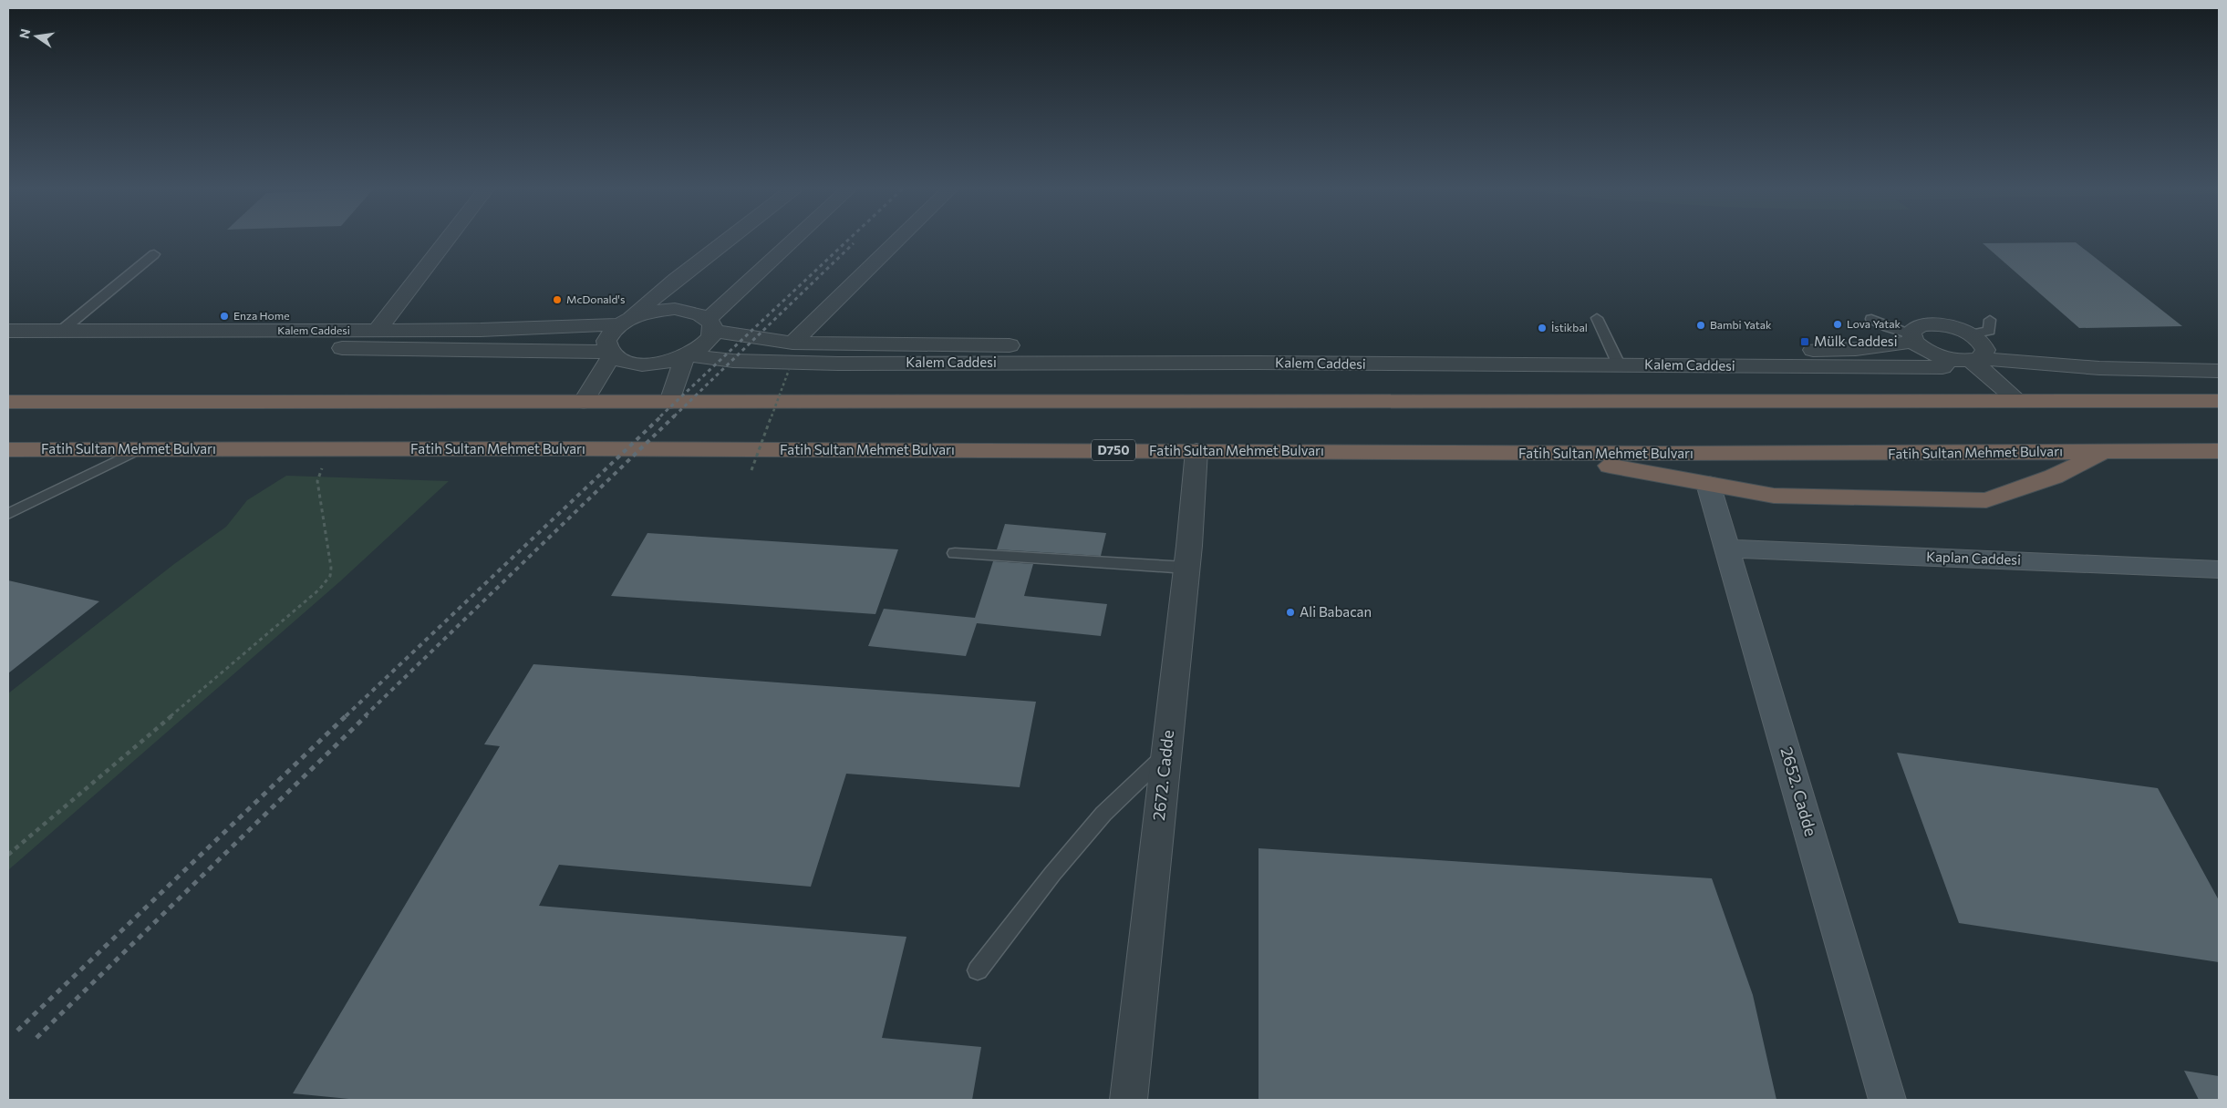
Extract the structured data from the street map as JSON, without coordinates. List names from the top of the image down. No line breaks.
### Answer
{"streets":{"highway":["Fatih Sultan Mehmet Bulvarı","D750"],"street":["Kalem Caddesi","Kaplan Caddesi","2672. Cadde","2652. Cadde"]},"crossings":[["Fatih Sultan Mehmet Bulvarı","2672. Cadde"],["Kaplan Caddesi","2652. Cadde"]],"places":{"other":["McDonald's","Enza Home","Lova Yatak","Bambi Yatak","İstikbal","Ali Babacan"],"transit":["Mülk Caddesi"]},"north":"left"}
